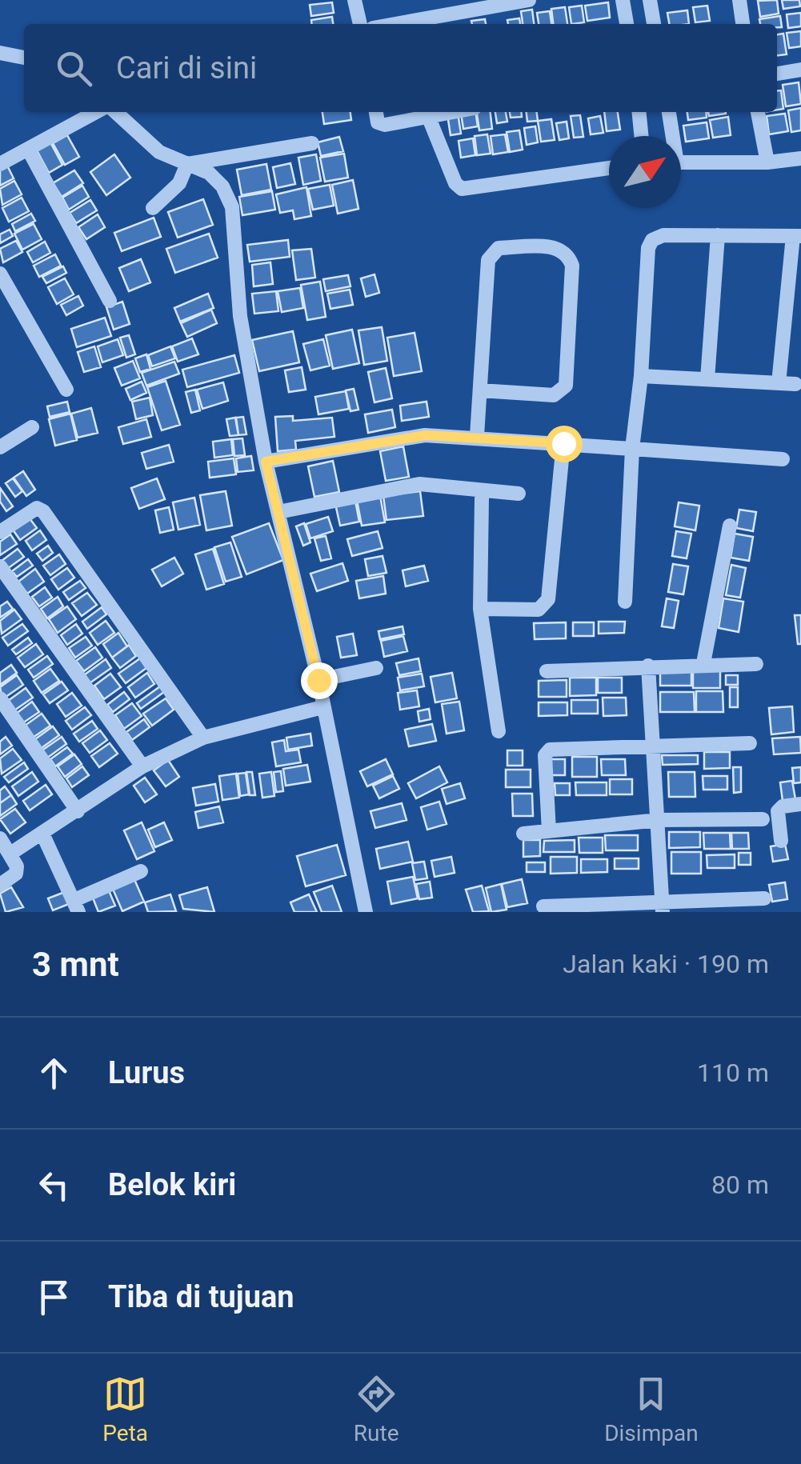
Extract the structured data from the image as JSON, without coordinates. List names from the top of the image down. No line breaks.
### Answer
{"north":"top right","page":{"search":"Cari di sini","heading":["3 mnt","Jalan kaki · 190 m"],"list":[["Lurus","110 m"],["Belok kiri","80 m"],"Tiba di tujuan"],"nav":["Peta","Rute","Disimpan"]}}
